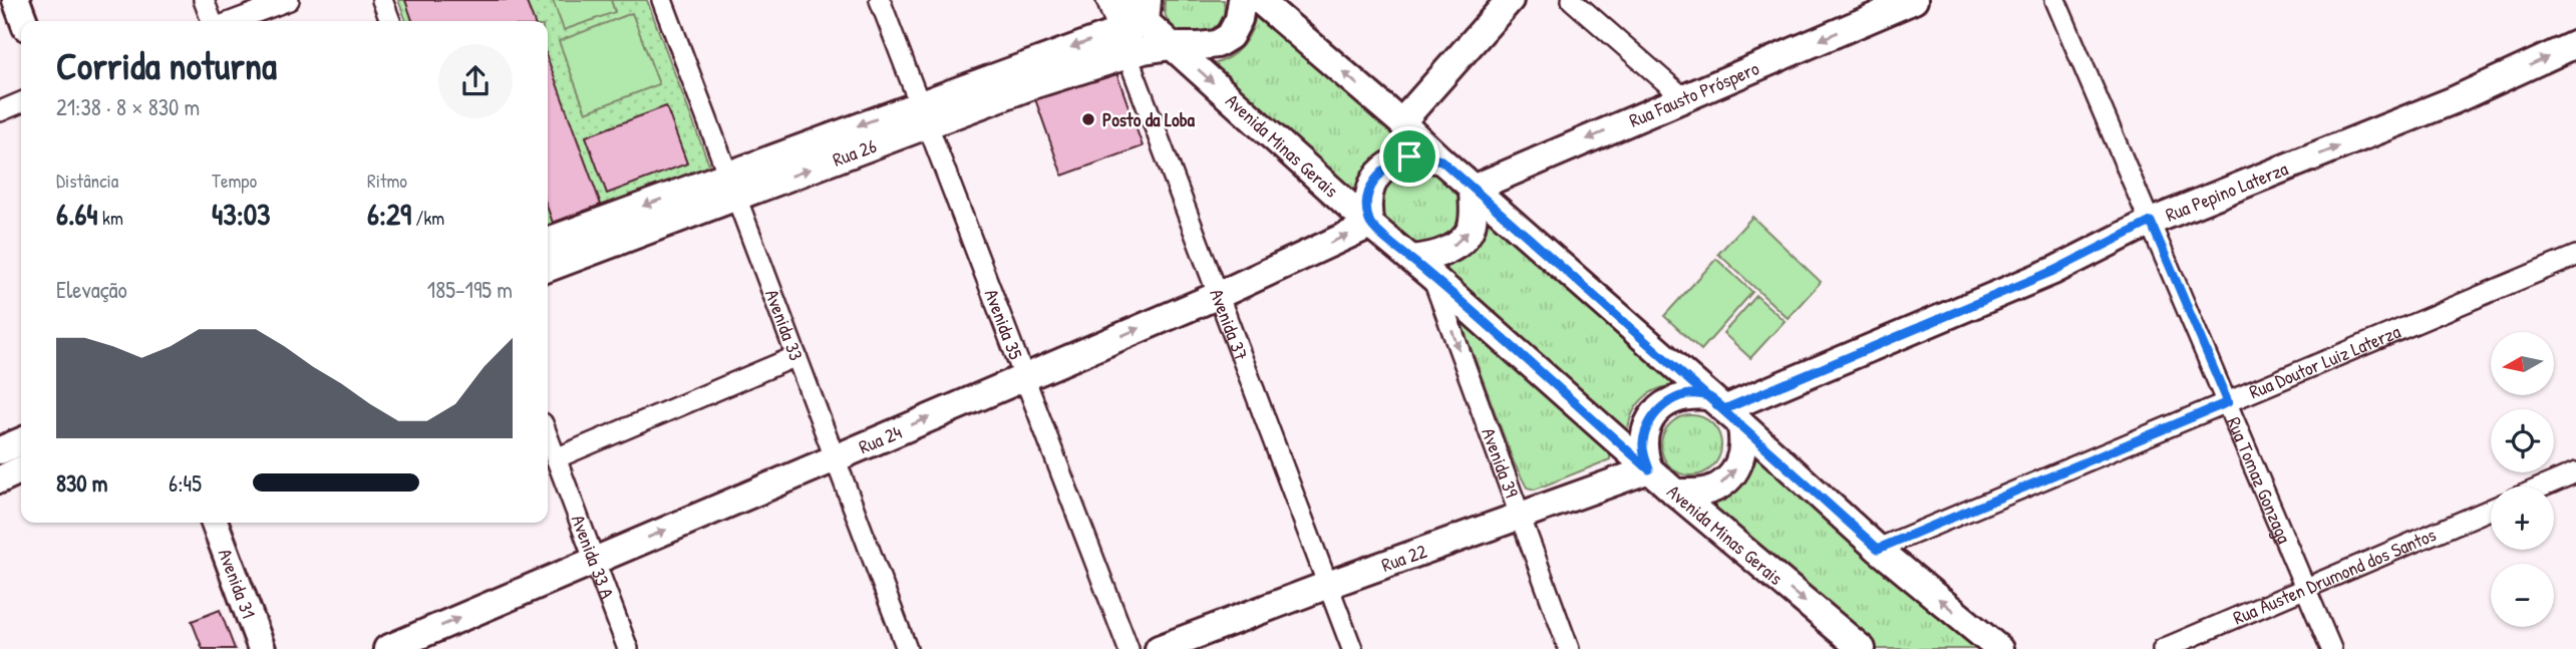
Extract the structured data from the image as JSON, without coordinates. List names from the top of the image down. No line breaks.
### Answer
{"streets":{"street":["Rua Fausto Próspero","Avenida Minas Gerais","Rua 26","Rua Pepino Laterza","Avenida 33","Avenida 37","Avenida 35","Rua Doutor Luiz Laterza","Rua 24","Avenida 39","Rua Tomaz Gonzaga","Avenida 33 A","Rua 22","Rua Austen Drumond dos Santos","Avenida 31"]},"crossings":[["Rua Fausto Próspero","Avenida Minas Gerais"],["Rua Fausto Próspero","Rua 24"],["Avenida Minas Gerais","Rua 26"],["Avenida Minas Gerais","Rua Pepino Laterza"],["Avenida Minas Gerais","Rua 24"],["Avenida Minas Gerais","Avenida 39"],["Avenida Minas Gerais","Rua 22"],["Rua 26","Avenida 33"],["Rua 26","Avenida 37"],["Rua 26","Avenida 35"],["Rua Pepino Laterza","Rua Tomaz Gonzaga"],["Rua Pepino Laterza","Rua 22"],["Avenida 33","Rua 24"],["Avenida 37","Rua 24"],["Avenida 37","Rua 22"],["Avenida 35","Rua 24"],["Rua Doutor Luiz Laterza","Rua Tomaz Gonzaga"],["Rua 24","Avenida 33 A"],["Avenida 39","Rua 22"],["Rua Tomaz Gonzaga","Rua Austen Drumond dos Santos"]],"one_way":["Rua Fausto Próspero","Rua Pepino Laterza","Rua 24","Avenida 39"],"places":["Posto da Loba"],"north":"left","page":{"heading":["Corrida noturna","21:38 · 8 × 830 m"],"stats":[["Distância","6.64 km"],["Tempo","43:03"],["Ritmo","6:29 /km"]],"chart":["Elevação","185–195 m"],"map_buttons":["+","−"],"list":[{"name":"830 m","note":"6:45"}]}}
